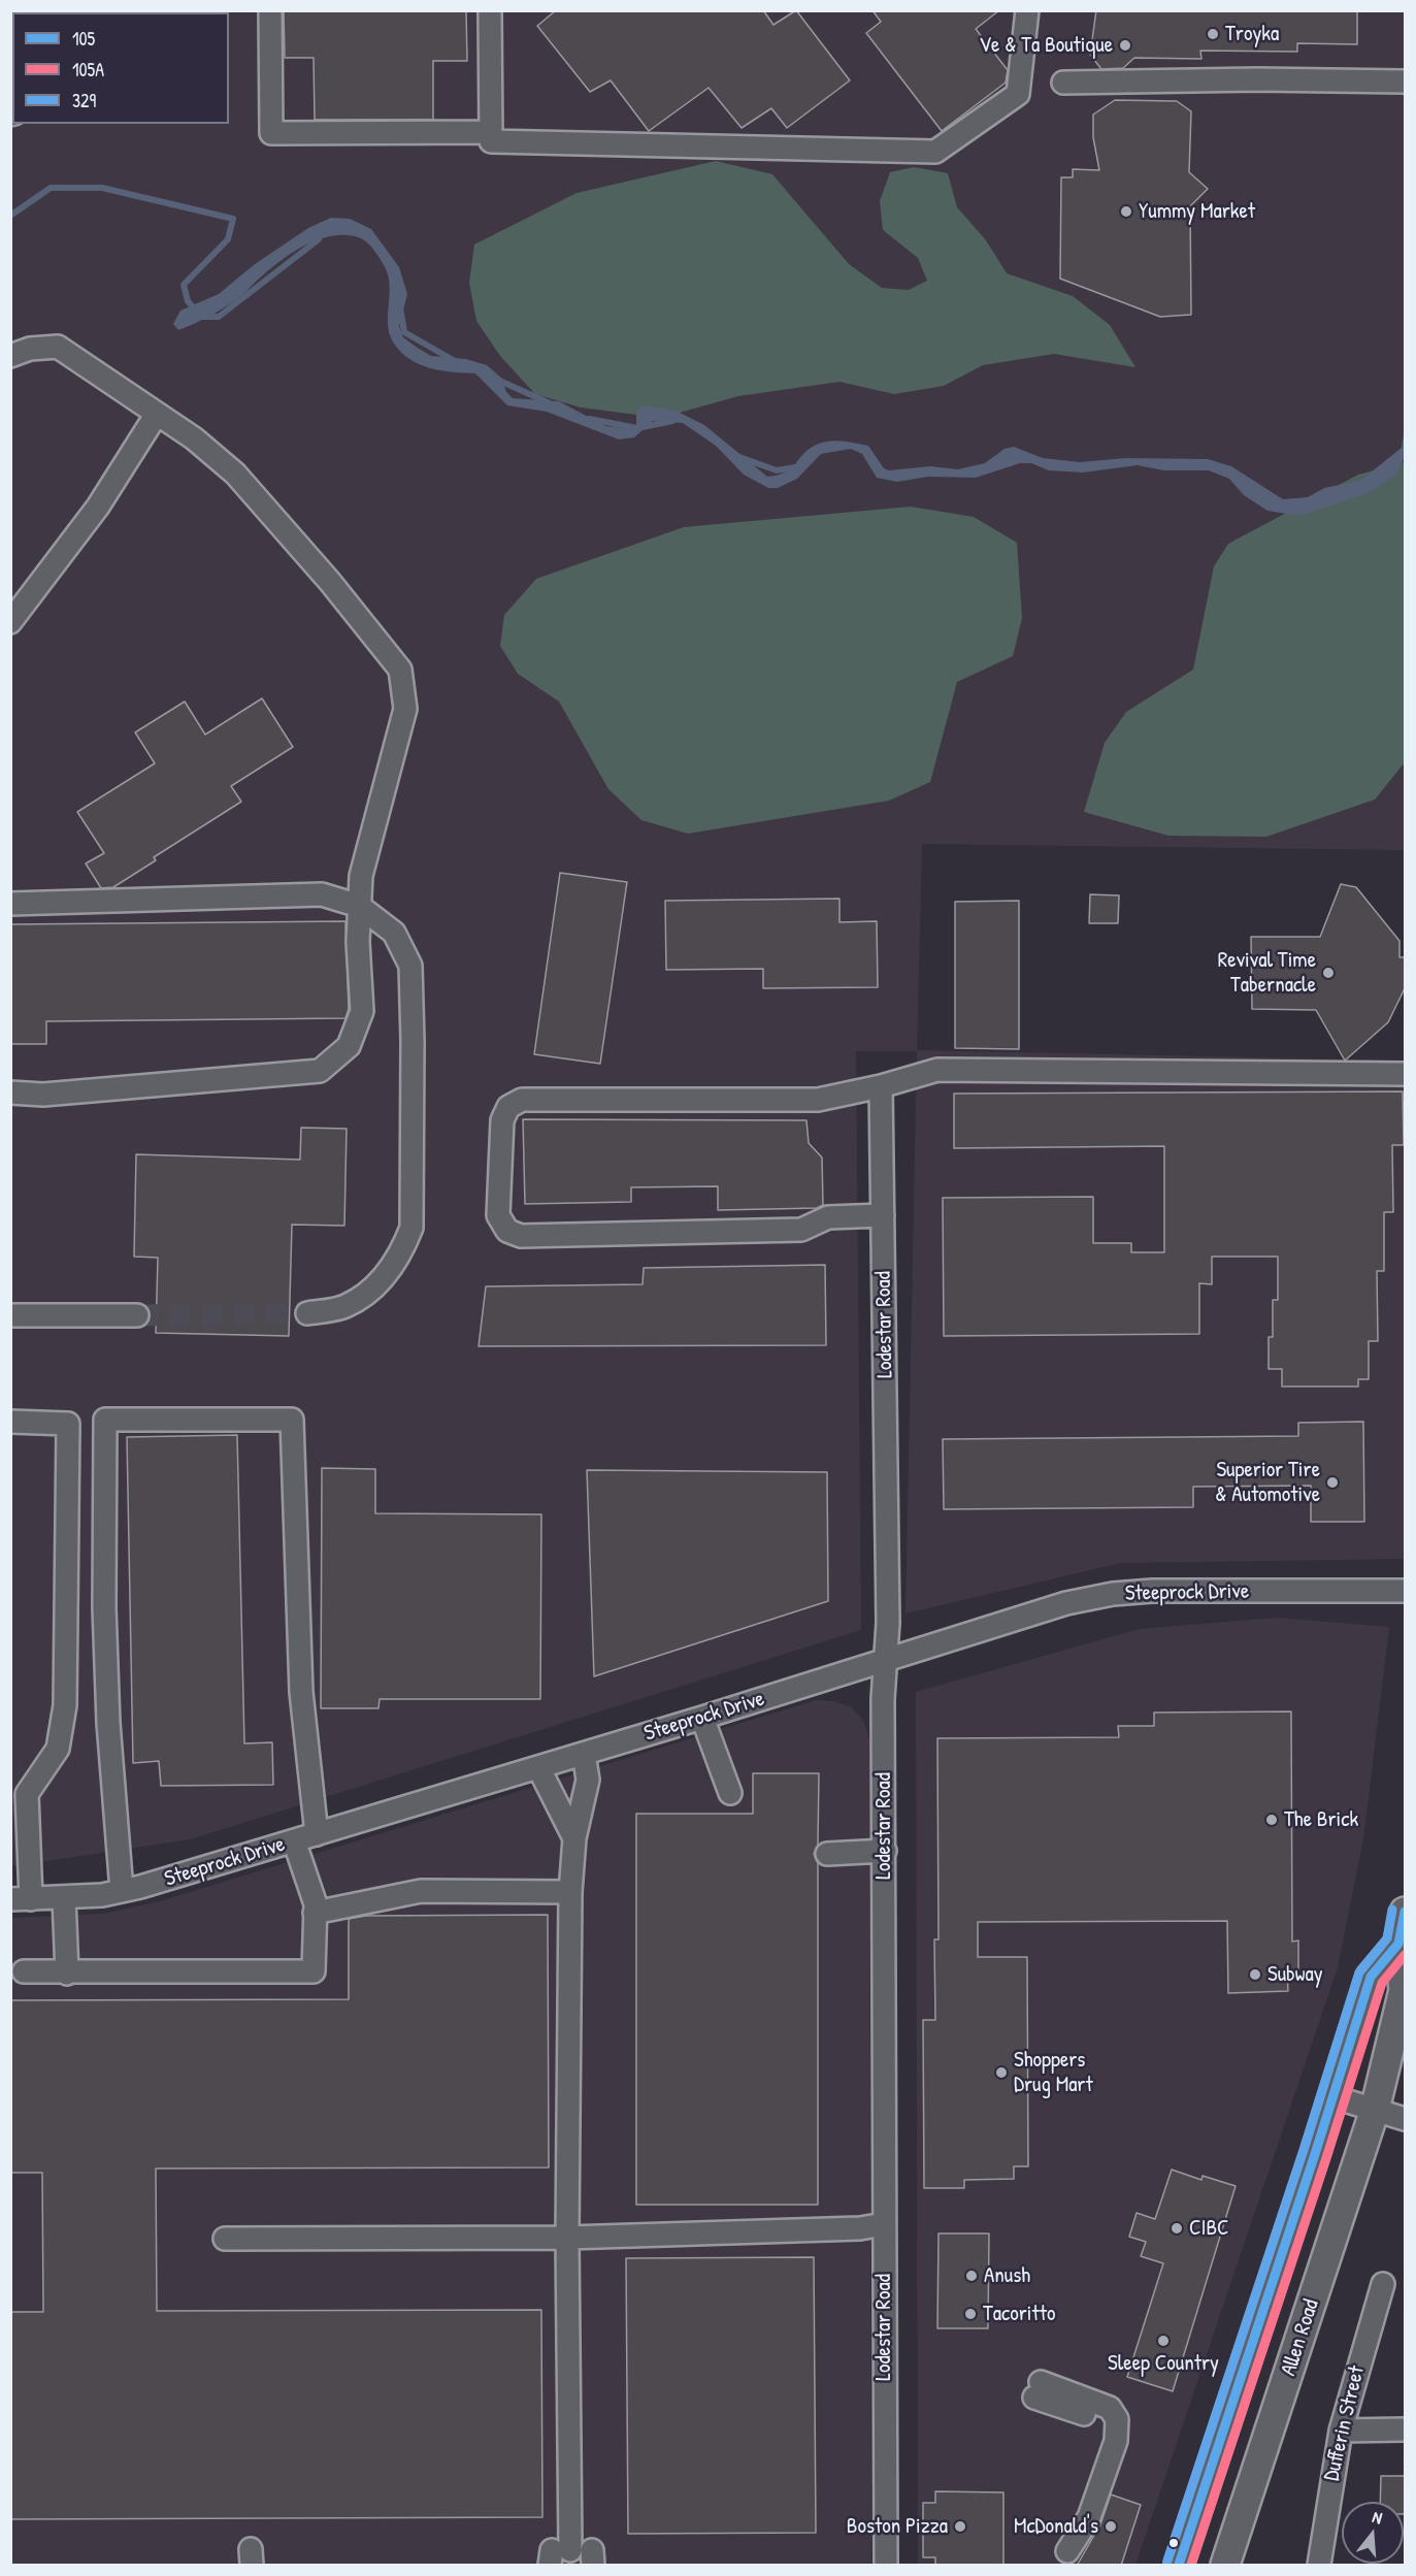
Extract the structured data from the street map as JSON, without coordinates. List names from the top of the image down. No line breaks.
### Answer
{"streets":{"main road":["Allen Road"],"street":["Lodestar Road","Steeprock Drive","Dufferin Street"]},"crossings":[["Lodestar Road","Steeprock Drive"]],"places":["Troyka","Ve & Ta Boutique","Yummy Market","Revival Time Tabernacle","Superior Tire & Automotive","The Brick","Subway","Shoppers Drug Mart","CIBC","Anush","Tacoritto","Sleep Country","Boston Pizza","McDonald's"],"lines":["transit line 329","transit line 105","transit line 105A"],"legend":["105","105A","329"],"north":"top"}
